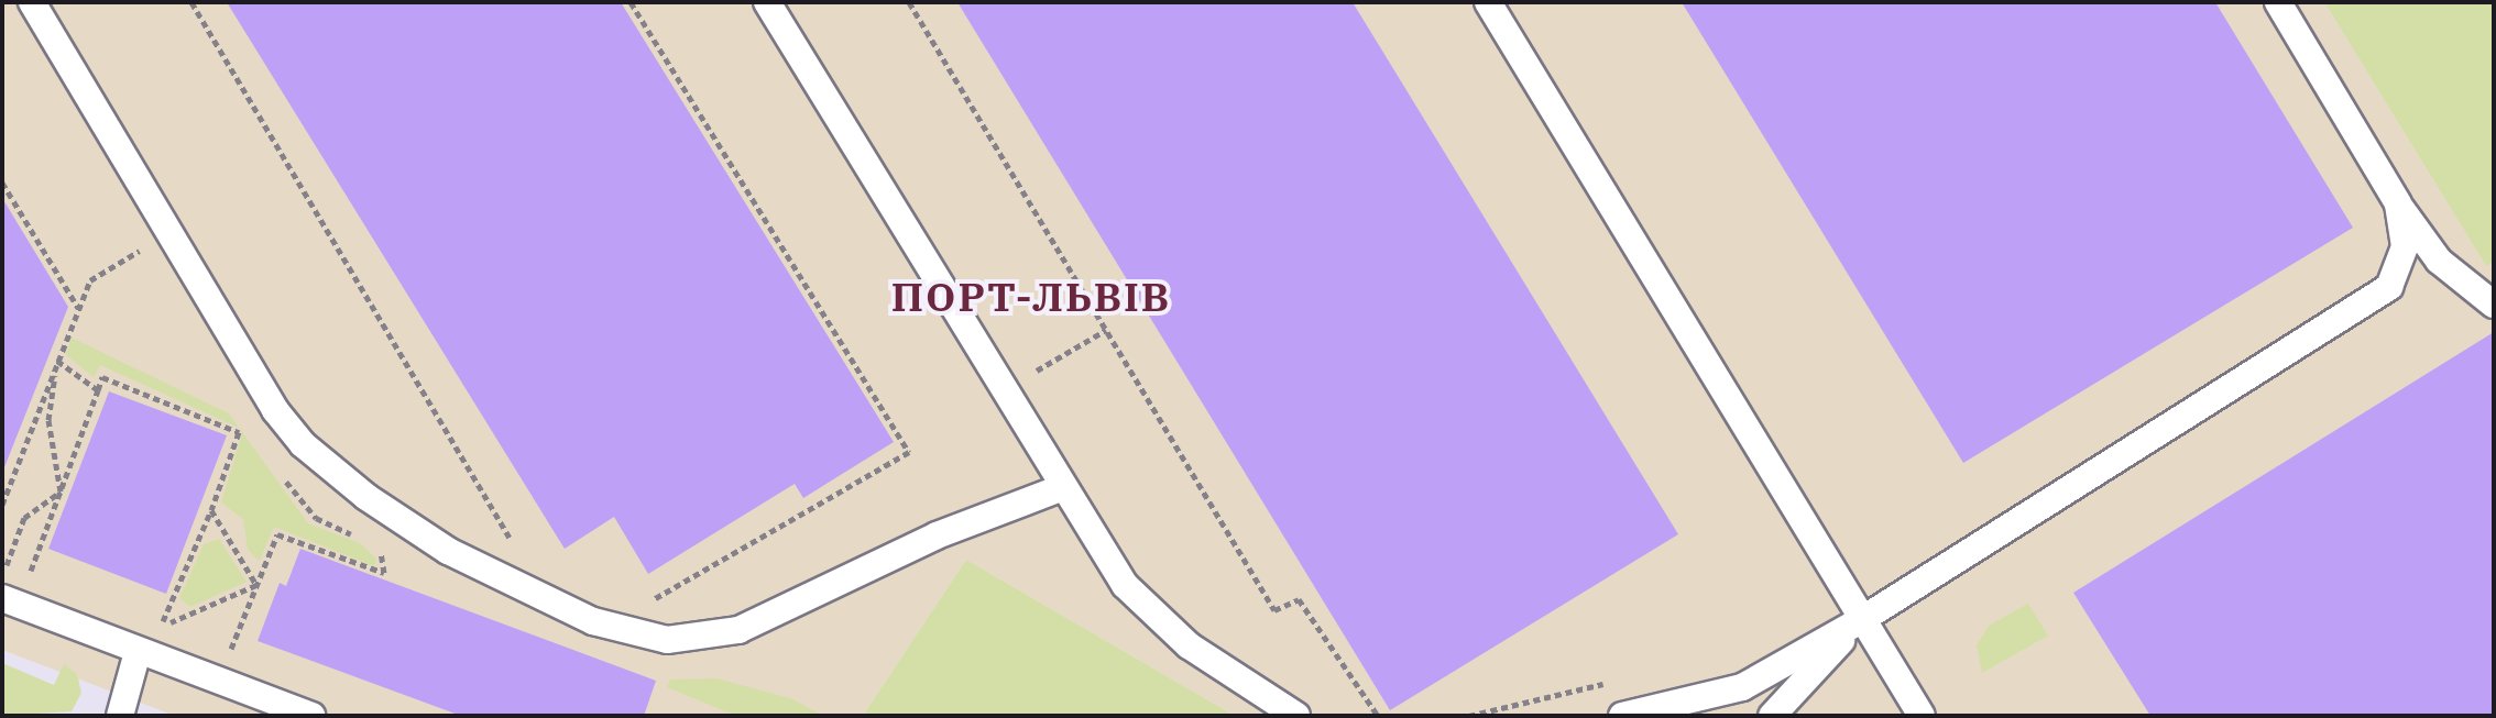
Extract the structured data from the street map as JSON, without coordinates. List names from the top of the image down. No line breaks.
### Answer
{"districts":["ПОРТ-ЛЬВІВ"]}
